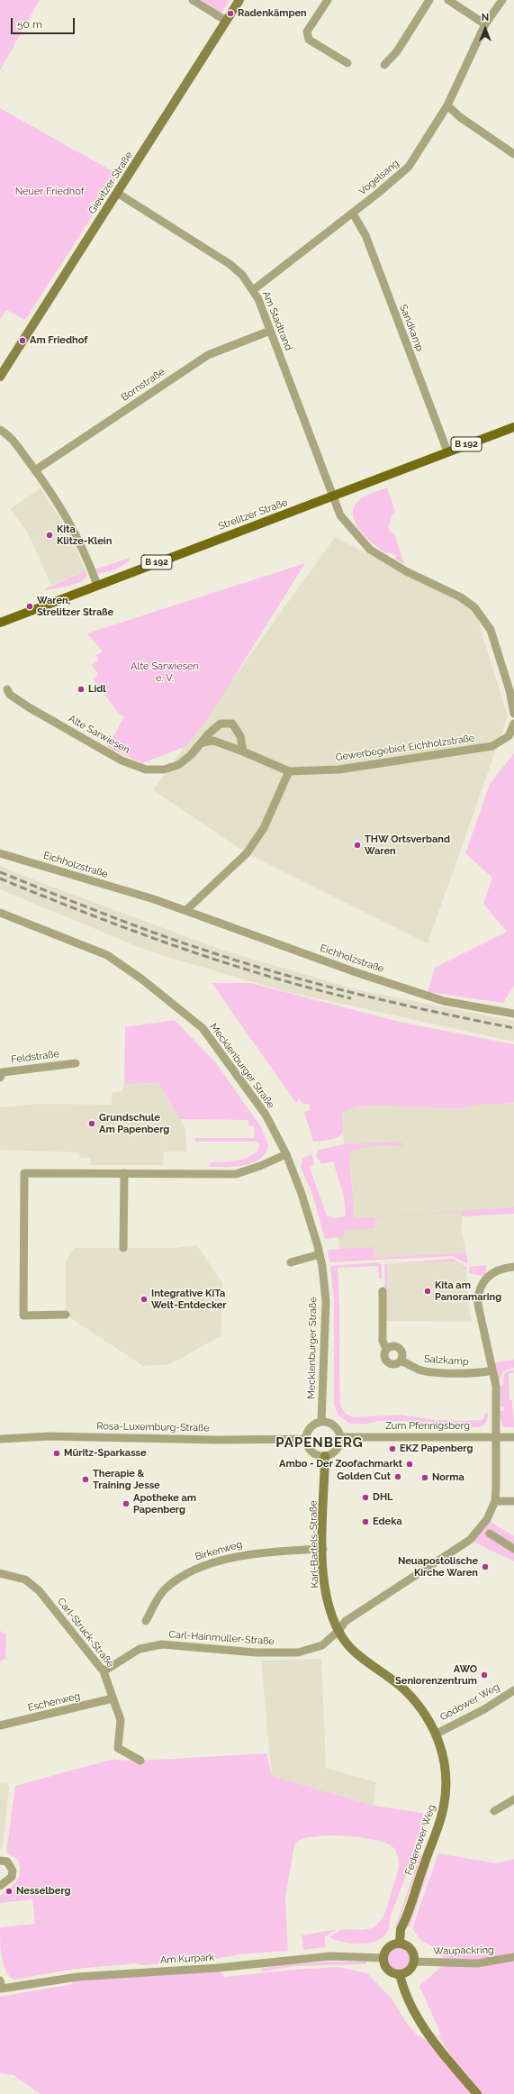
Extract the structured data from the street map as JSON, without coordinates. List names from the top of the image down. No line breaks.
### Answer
{"streets":{"main road":["B 192","Strelitzer Straße"],"street":["Vogelsang","Gievitzer Straße","Am Stadtrand","Sandkamp","Bornstraße","Alte Sarwiesen","Gewerbegebiet Eichholzstraße","Eichholzstraße","Feldstraße","Mecklenburger Straße","Salzkamp","Zum Pfennigsberg","Rosa-Luxemburg-Straße","Karl-Bartels-Straße","Birkenweg","Carl-Struck-Straße","Carl-Hainmüller-Straße","Eschenweg","Godower Weg","Federower Weg","Waupackring","Am Kurpark"]},"crossings":[["Vogelsang","Am Stadtrand"],["Vogelsang","Sandkamp"],["Gievitzer Straße","Am Stadtrand"],["Am Stadtrand","Bornstraße"],["Am Stadtrand","Strelitzer Straße"],["Sandkamp","Strelitzer Straße"],["Mecklenburger Straße","Zum Pfennigsberg"],["Mecklenburger Straße","Rosa-Luxemburg-Straße"],["Mecklenburger Straße","Karl-Bartels-Straße"],["Zum Pfennigsberg","Rosa-Luxemburg-Straße"],["Zum Pfennigsberg","Karl-Bartels-Straße"],["Rosa-Luxemburg-Straße","Karl-Bartels-Straße"],["Karl-Bartels-Straße","Birkenweg"],["Karl-Bartels-Straße","Carl-Hainmüller-Straße"],["Karl-Bartels-Straße","Federower Weg"],["Carl-Struck-Straße","Carl-Hainmüller-Straße"],["Carl-Struck-Straße","Eschenweg"],["Carl-Hainmüller-Straße","Federower Weg"],["Godower Weg","Federower Weg"],["Federower Weg","Waupackring"],["Federower Weg","Am Kurpark"],["Waupackring","Am Kurpark"]],"districts":["PAPENBERG"],"parks":["Neuer Friedhof","Alte Sarwiesen e. V."],"places":["Radenkämpen","Am Friedhof","Kita Klitze-Klein","Waren, Strelitzer Straße","Lidl","THW Ortsverband Waren","Grundschule Am Papenberg","Kita am Panoramaring","Integrative KiTa Welt-Entdecker","EKZ Papenberg","Müritz-Sparkasse","Ambo - Der Zoofachmarkt","Golden Cut","Norma","Therapie & Training Jesse","DHL","Apotheke am Papenberg","Edeka","Neuapostolische Kirche Waren","AWO Seniorenzentrum","Nesselberg"],"scale_bar":"50 m","north":"top"}
